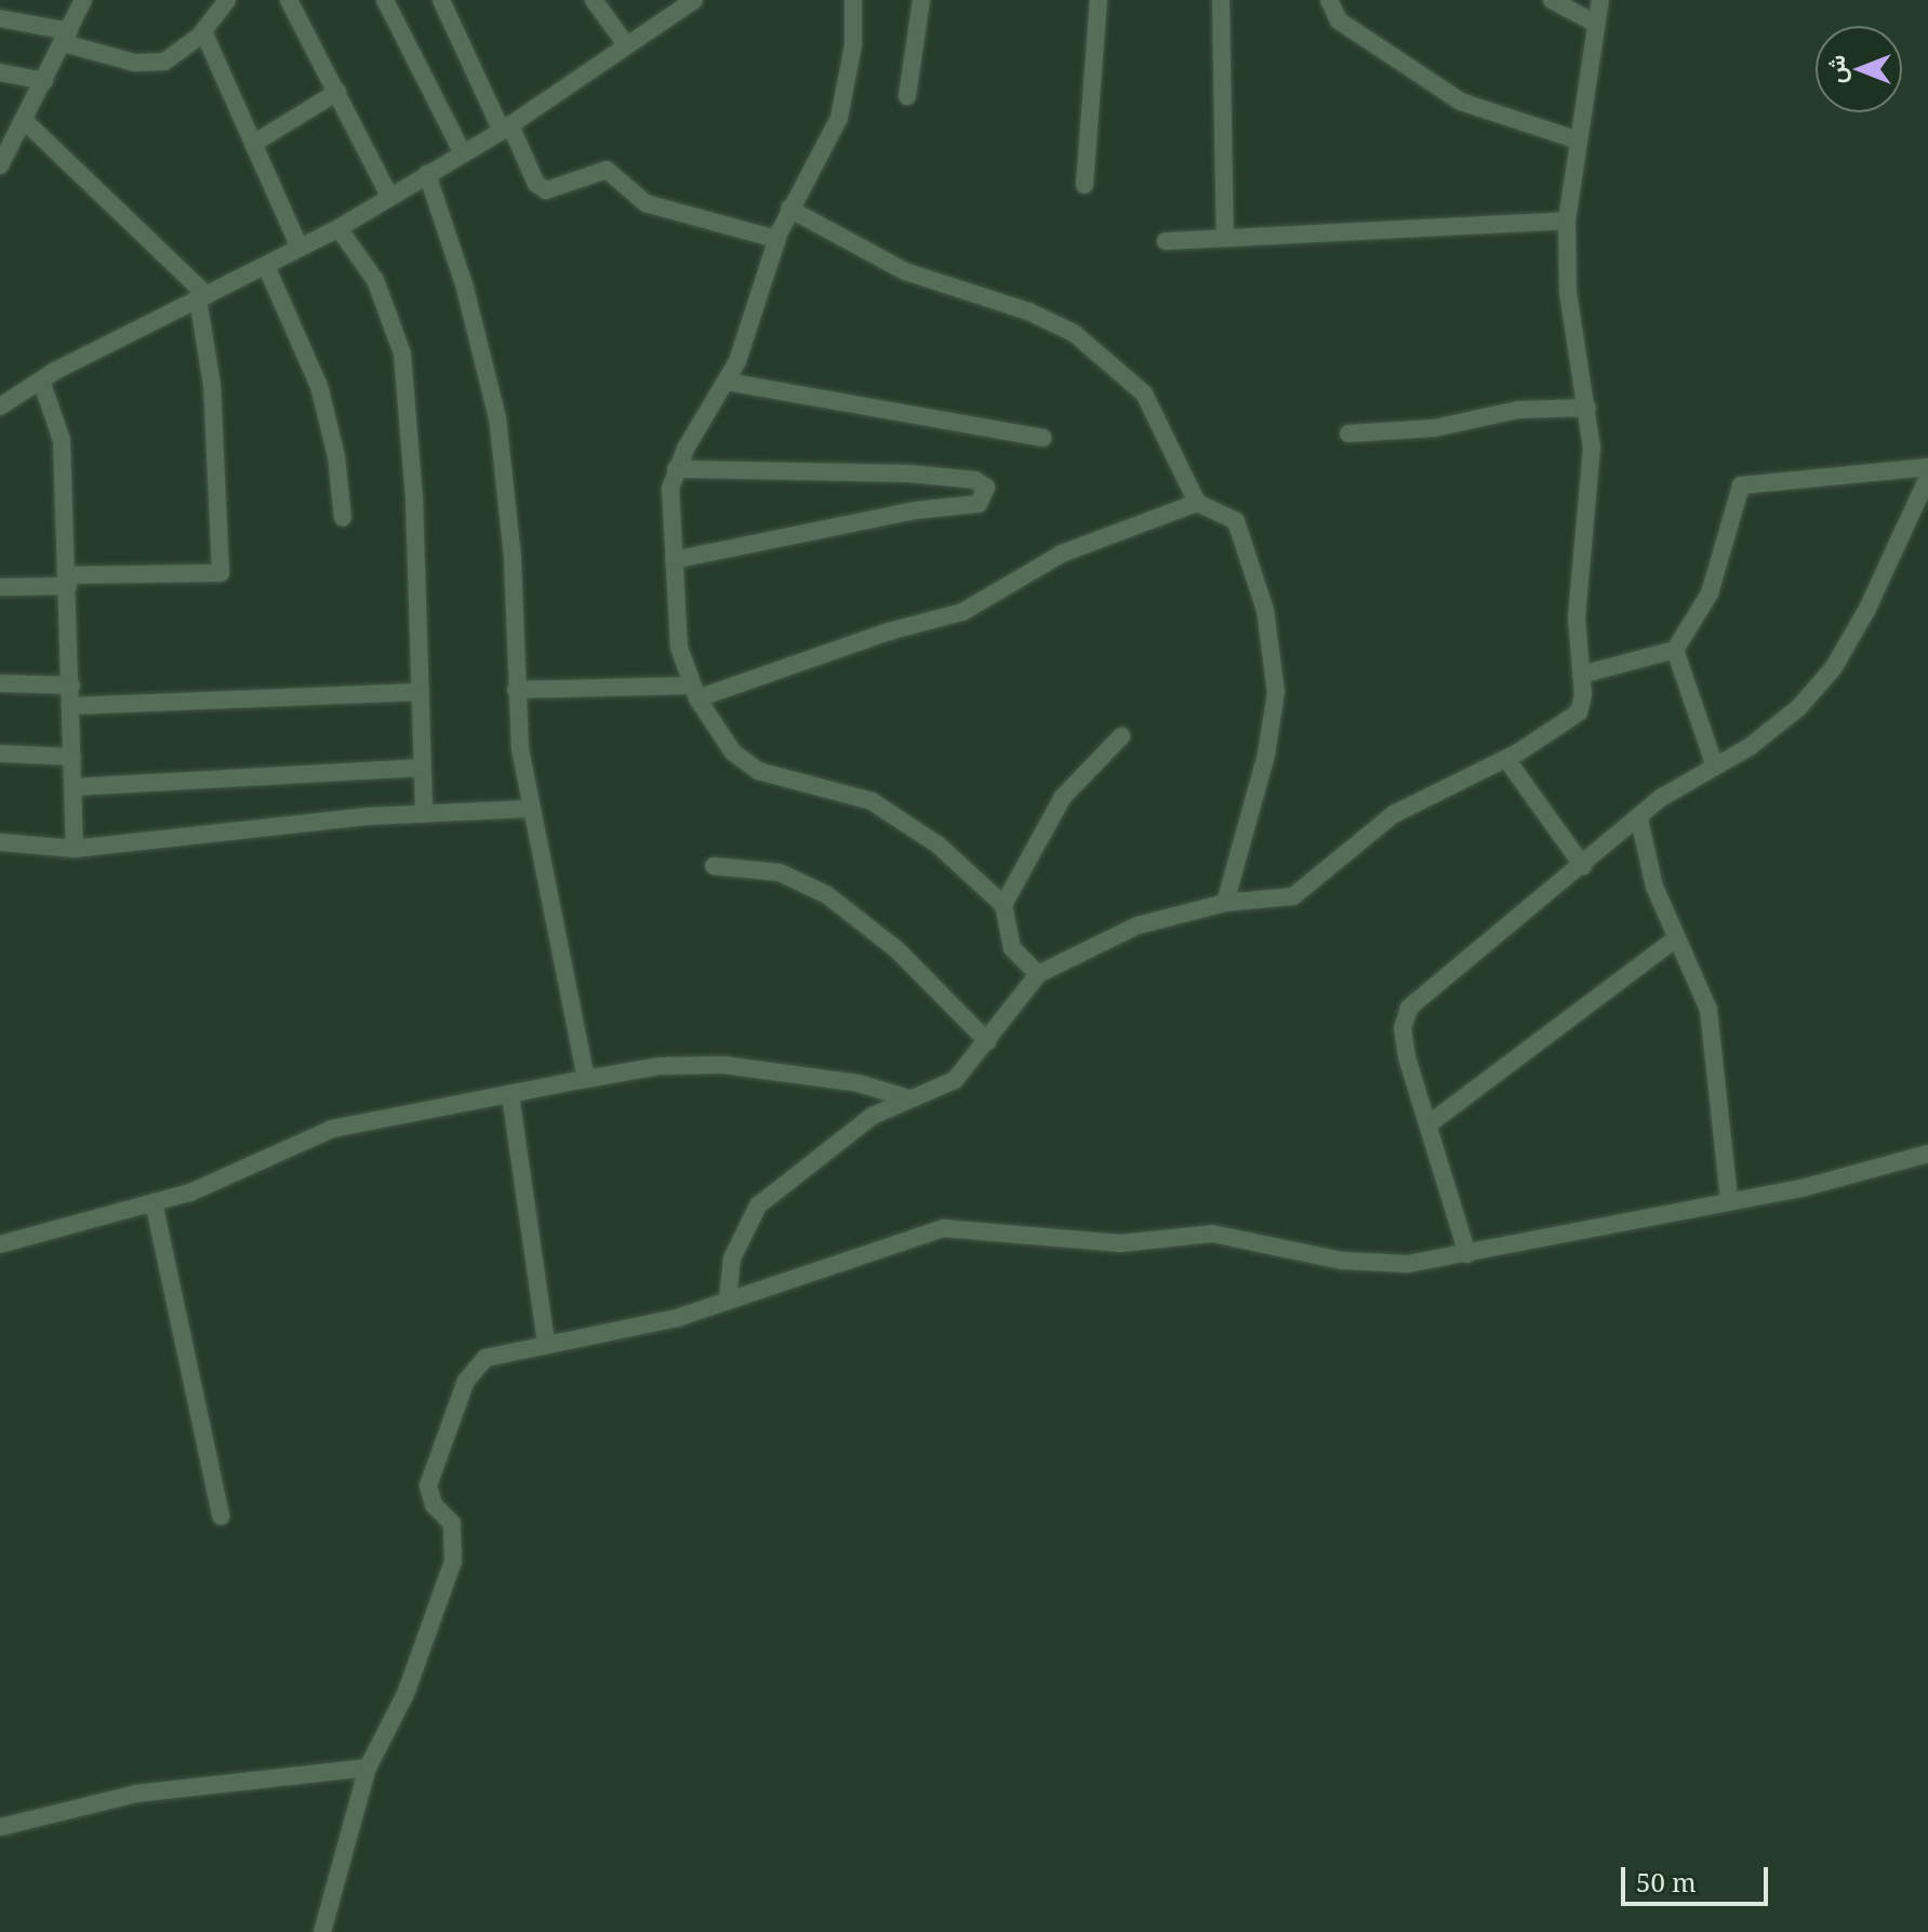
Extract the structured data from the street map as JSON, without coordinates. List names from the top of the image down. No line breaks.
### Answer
{"scale_bar":"50 m","north":"left"}
